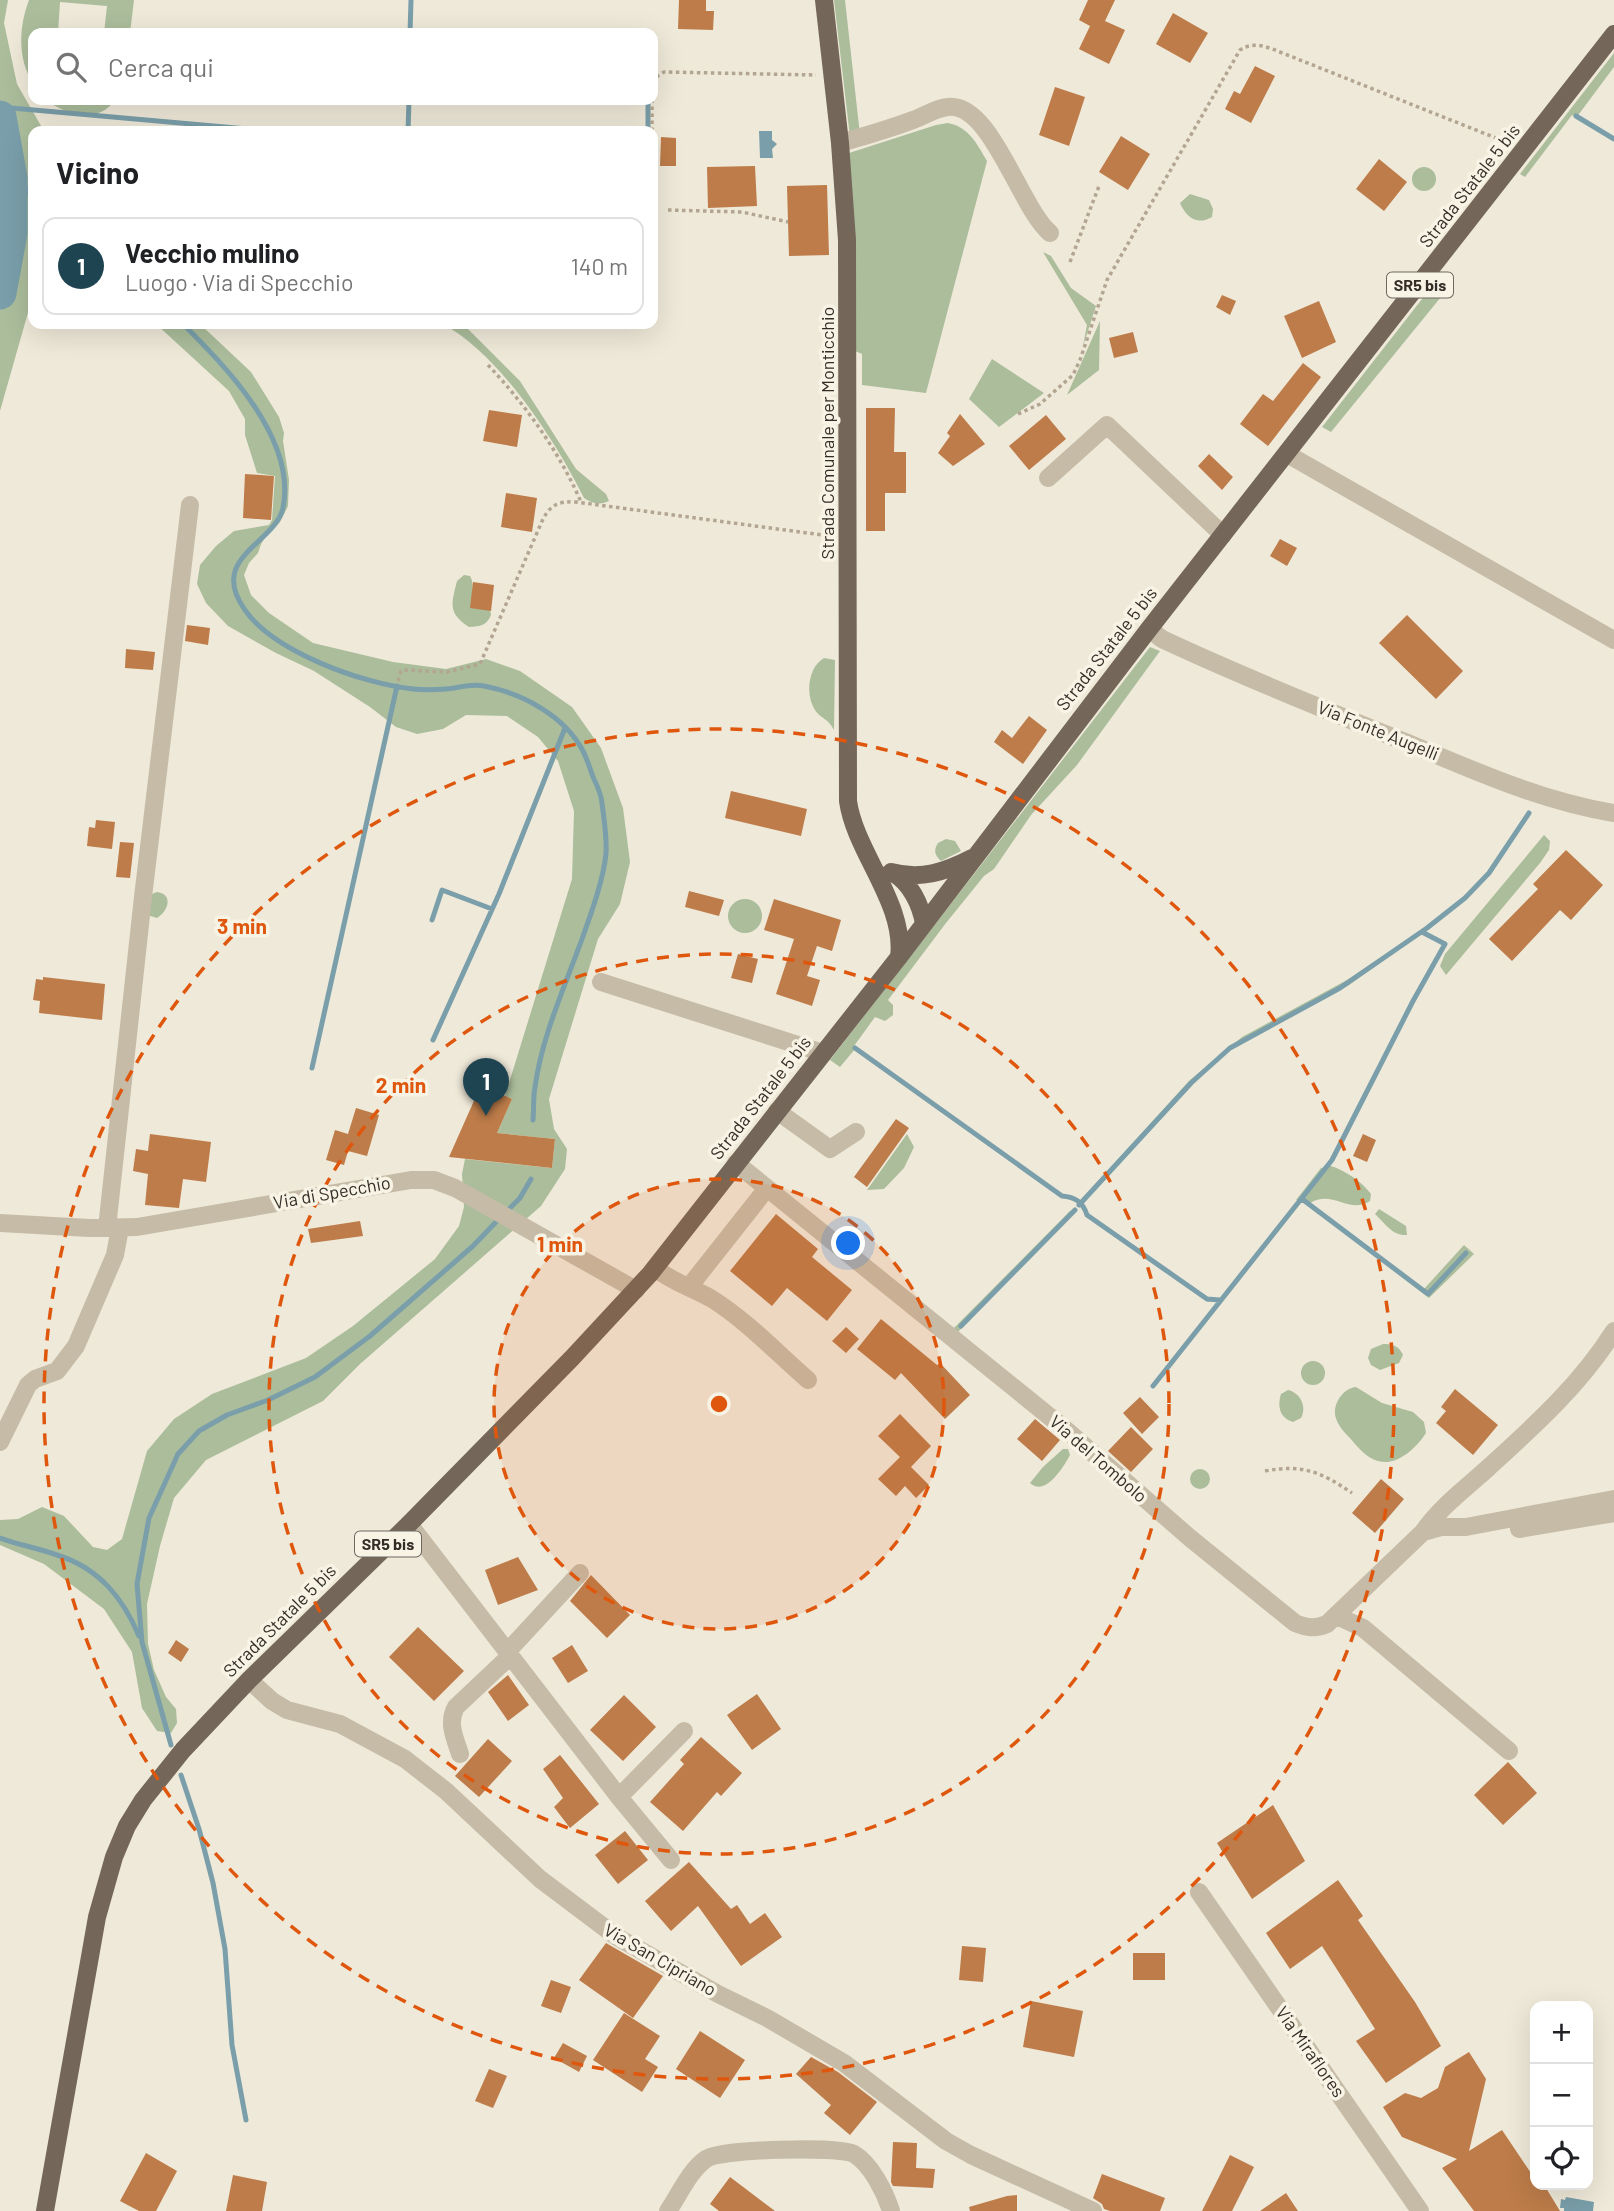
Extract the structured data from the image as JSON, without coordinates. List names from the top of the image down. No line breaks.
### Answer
{"streets":{"main road":["Strada Statale 5 bis","SR5 bis","Strada Comunale per Monticchio"],"street":["Via Fonte Augelli","Via di Specchio","Via del Tombolo","Via San Cipriano","Via Miraflores"]},"crossings":[["Strada Statale 5 bis","Strada Comunale per Monticchio"],["Strada Statale 5 bis","Via Fonte Augelli"],["Strada Statale 5 bis","Via di Specchio"],["Strada Statale 5 bis","Via del Tombolo"],["Strada Statale 5 bis","Via San Cipriano"]],"page":{"search":"Cerca qui","heading":"Vicino","list":[{"mark":"1","name":"Vecchio mulino","note":"Luogo · Via di Specchio","value":"140 m"}],"pins":"1","map_buttons":["+","−"]},"rings":["3 min","2 min","1 min"]}
